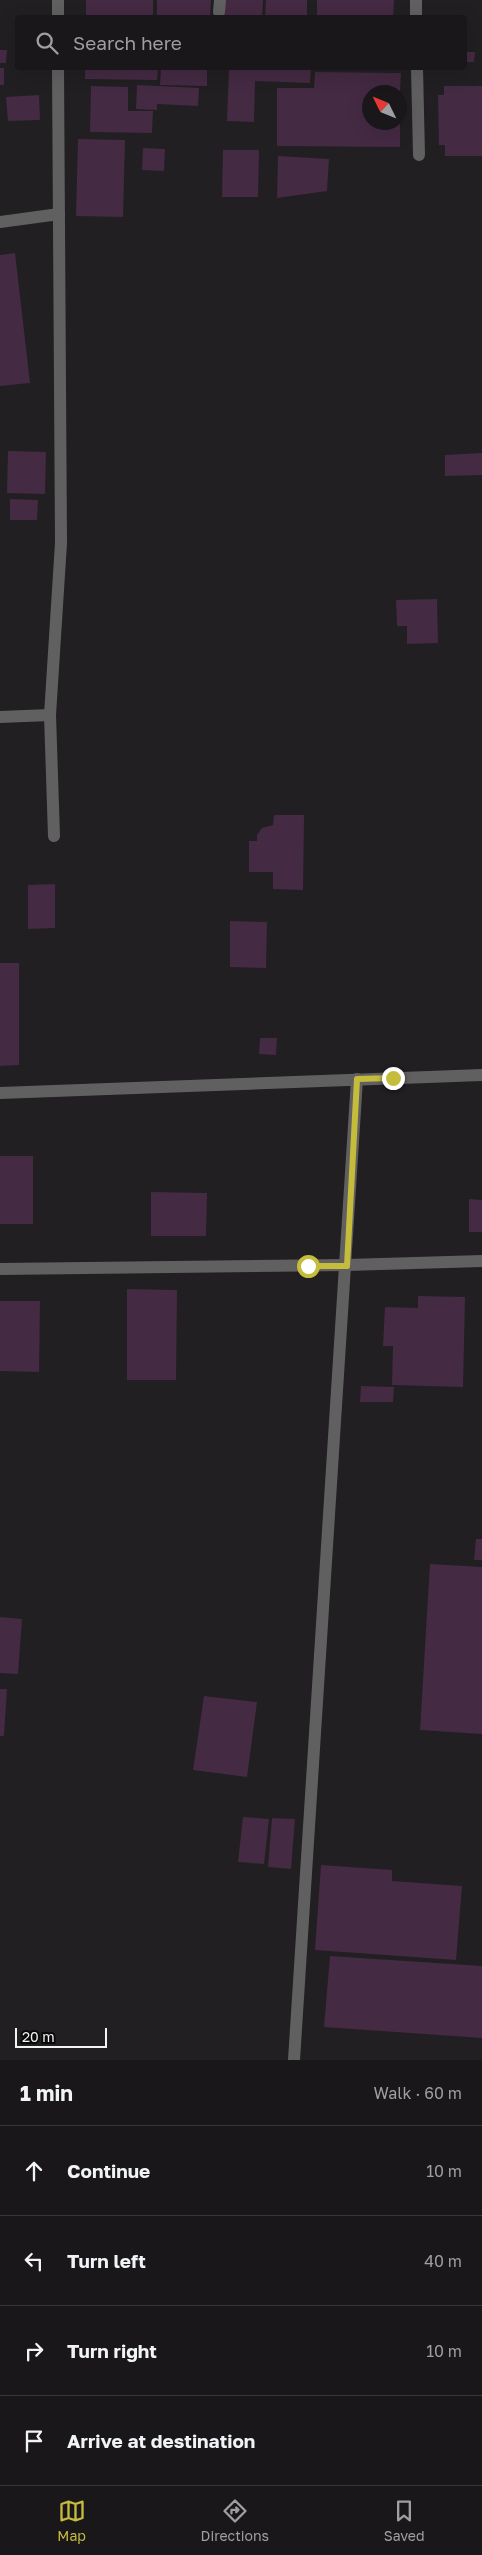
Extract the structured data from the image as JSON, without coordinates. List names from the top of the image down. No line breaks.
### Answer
{"scale_bar":"20 m","north":"top left","page":{"search":"Search here","scale":"20 m","heading":["1 min","Walk · 60 m"],"list":[["Continue","10 m"],["Turn left","40 m"],["Turn right","10 m"],"Arrive at destination"],"nav":["Map","Directions","Saved"]}}
